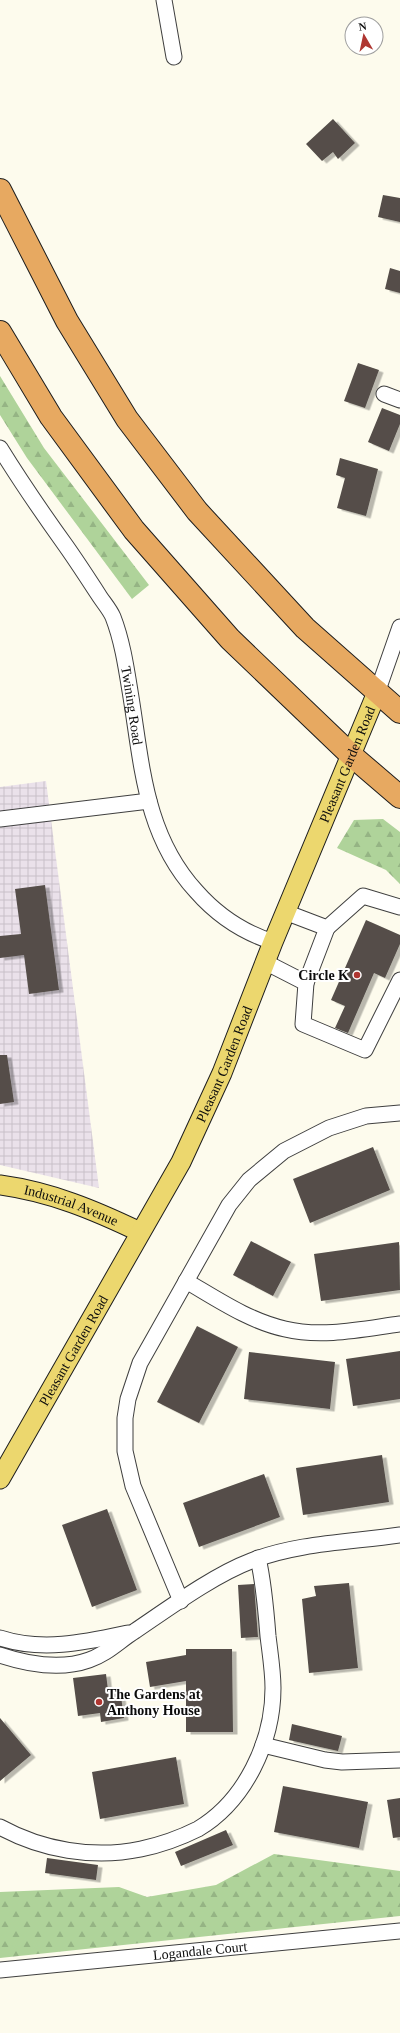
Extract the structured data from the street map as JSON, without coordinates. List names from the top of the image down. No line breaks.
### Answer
{"streets":{"main road":["Pleasant Garden Road","Industrial Avenue"],"street":["Twining Road","Logandale Court"]},"crossings":[["Twining Road","Pleasant Garden Road"],["Pleasant Garden Road","Industrial Avenue"]],"places":["Circle K","The Gardens at Anthony House"],"north":"top"}
